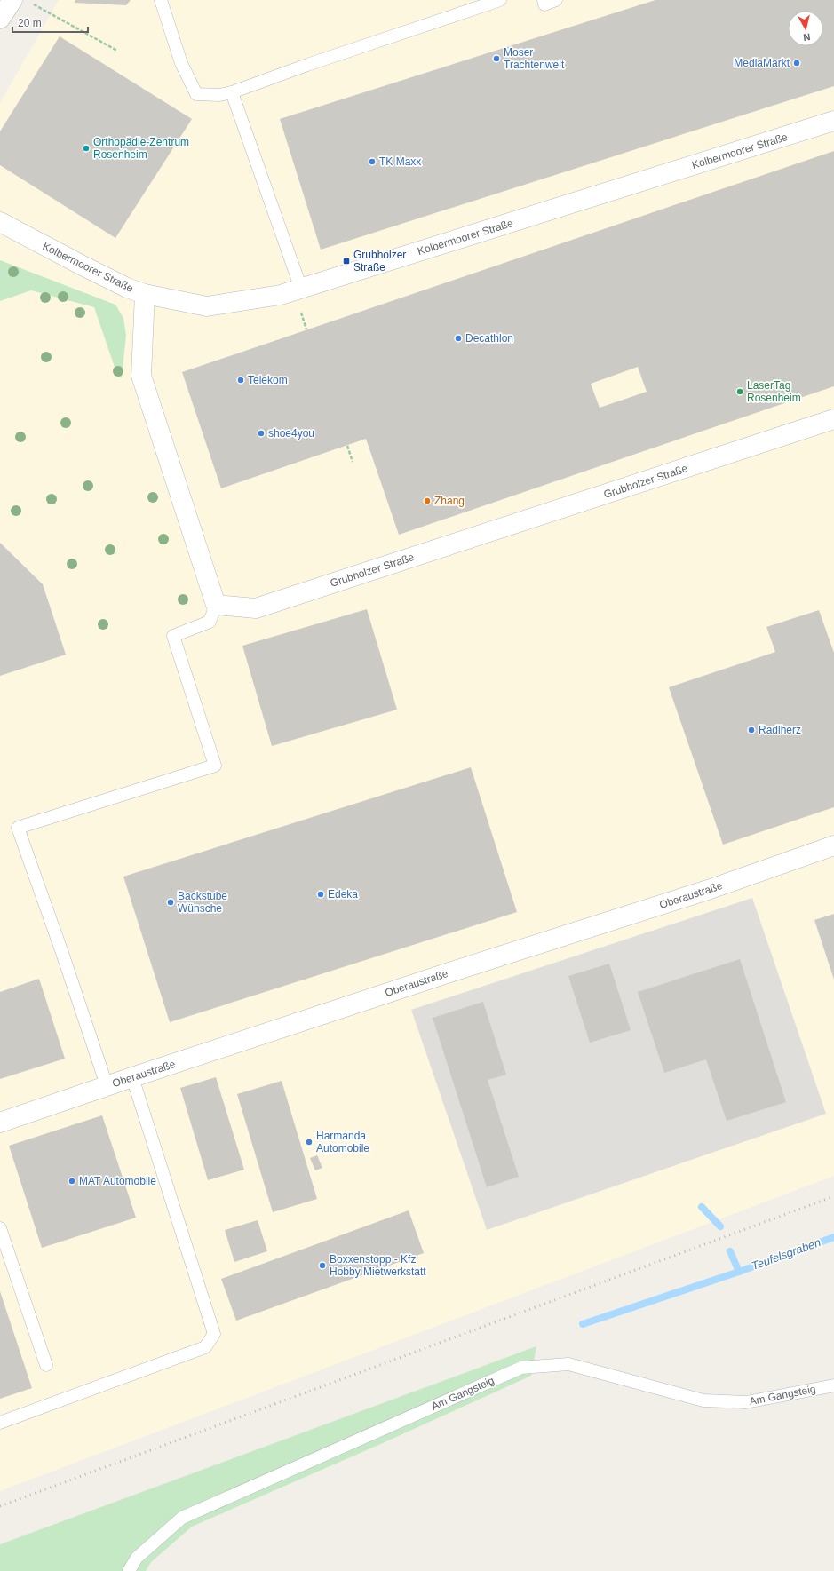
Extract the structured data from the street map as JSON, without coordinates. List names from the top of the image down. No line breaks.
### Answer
{"streets":{"street":["Kolbermoorer Straße","Grubholzer Straße","Oberaustraße"],"lane":["Am Gangsteig"]},"water":["Teufelsgraben"],"places":{"other":["Moser Trachtenwelt","MediaMarkt","Orthopädie-Zentrum Rosenheim","TK Maxx","Decathlon","Telekom","LaserTag Rosenheim","shoe4you","Zhang","Radlherz","Edeka","Backstube Wünsche","Harmanda Automobile","MAT Automobile","Boxxenstopp - Kfz Hobby Mietwerkstatt"],"transit":["Grubholzer Straße"]},"scale_bar":"20 m","north":"bottom"}
